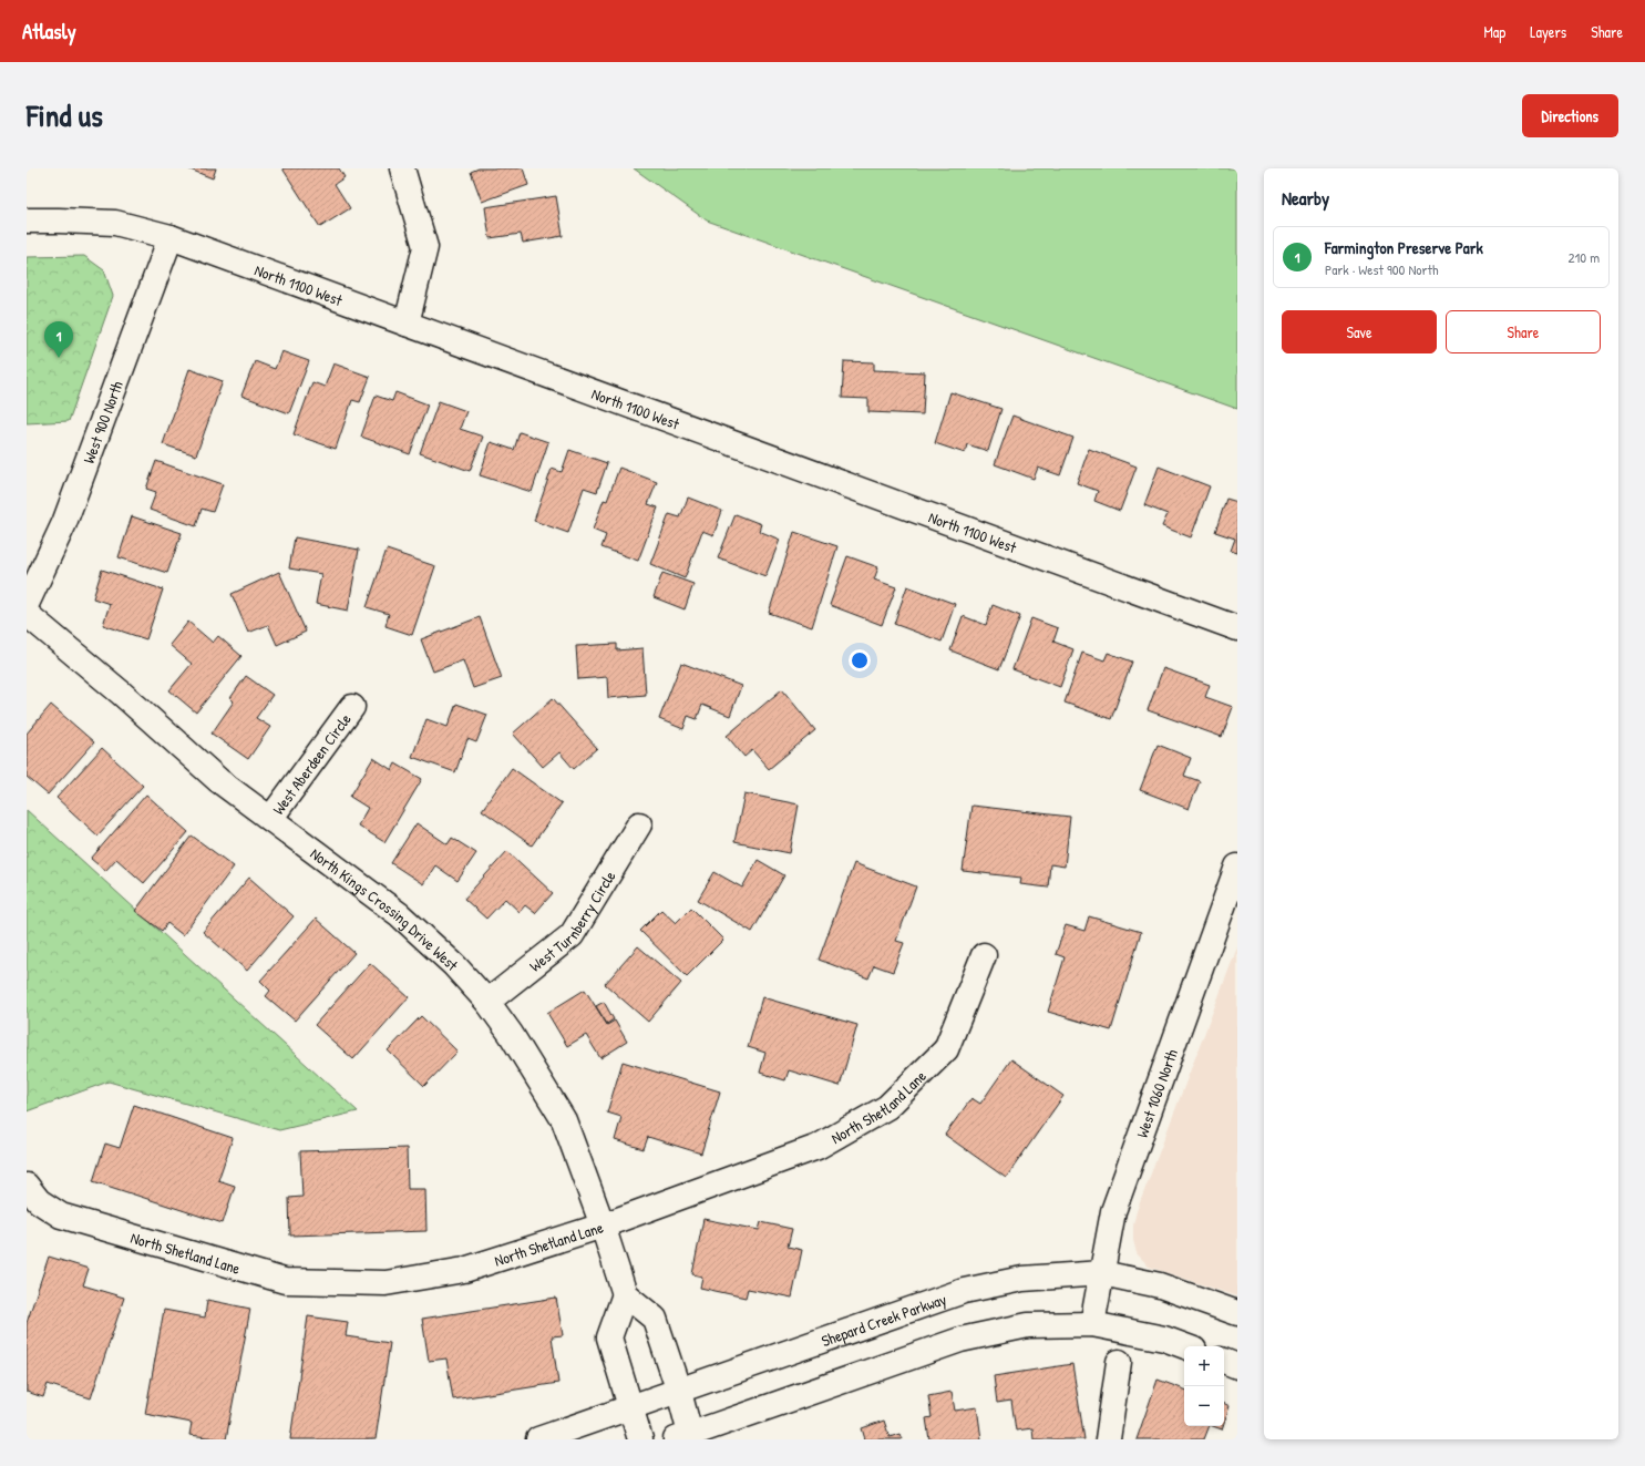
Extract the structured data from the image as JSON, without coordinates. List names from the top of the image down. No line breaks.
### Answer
{"streets":{"street":["North 1100 West","West 900 North","West Aberdeen Circle","North Kings Crossing Drive West","West Turnberry Circle","West 1060 North","North Shetland Lane","Shepard Creek Parkway"]},"crossings":[["North 1100 West","West 900 North"],["West Aberdeen Circle","North Kings Crossing Drive West"],["North Kings Crossing Drive West","West Turnberry Circle"],["North Kings Crossing Drive West","North Shetland Lane"],["West 1060 North","Shepard Creek Parkway"]],"page":{"header":"Atlasly","nav":["Map","Layers","Share"],"title":"Find us","buttons":["Directions",["Save","Share"]],"heading":"Nearby","list":[{"mark":"1","name":"Farmington Preserve Park","note":"Park · West 900 North","value":"210 m"}],"pins":"1","map_buttons":["+","−"]}}
